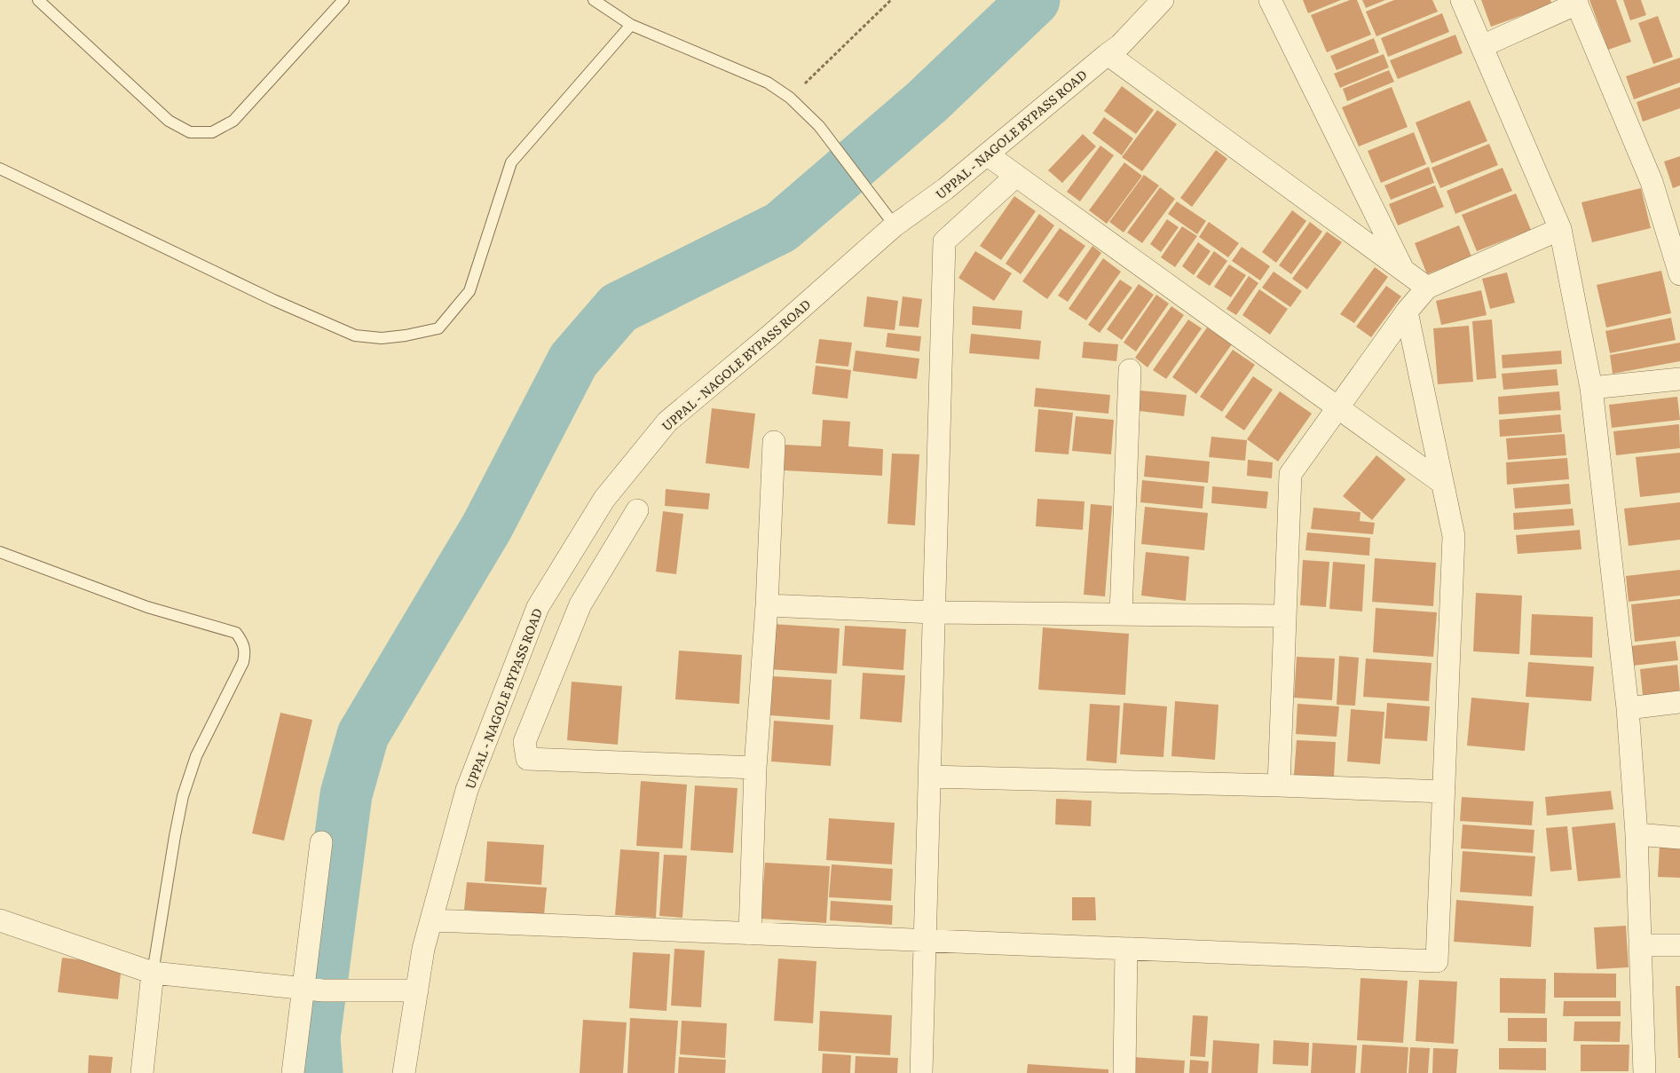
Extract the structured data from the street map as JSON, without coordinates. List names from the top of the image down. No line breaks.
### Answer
{"streets":{"street":["UPPAL - NAGOLE BYPASS ROAD"]}}
